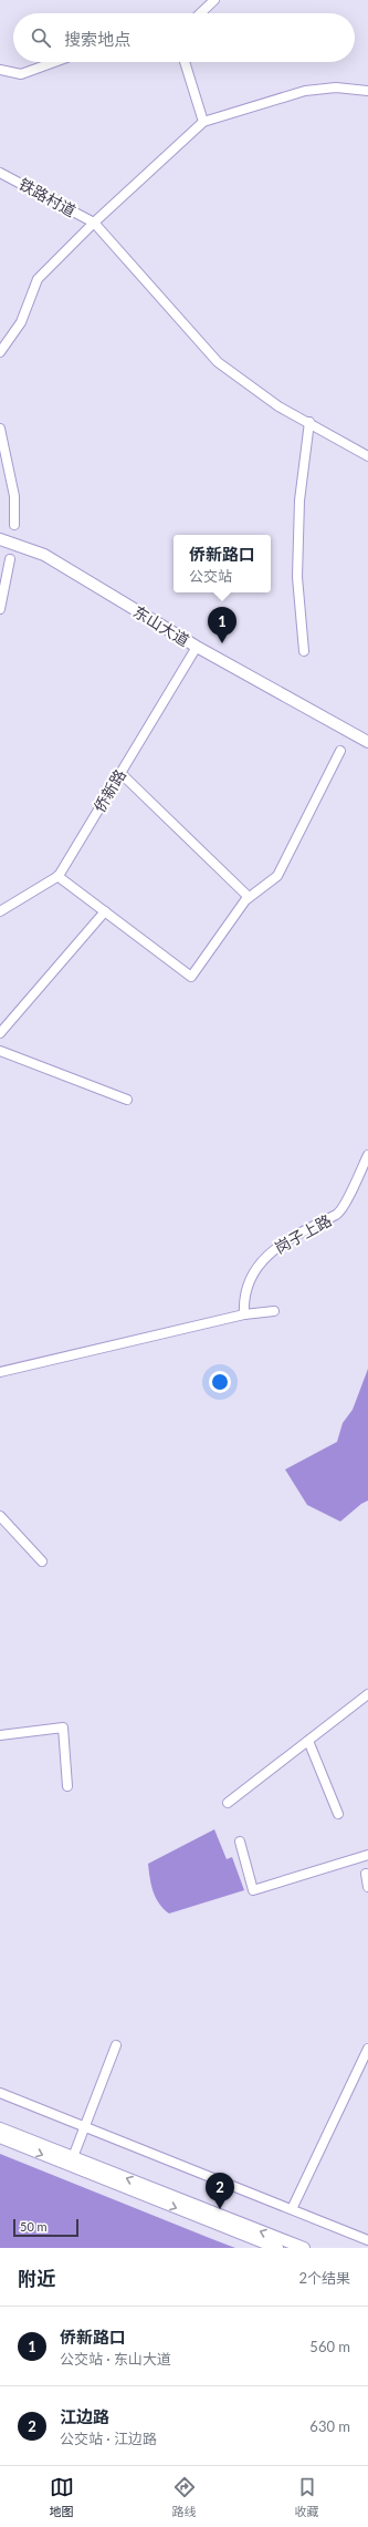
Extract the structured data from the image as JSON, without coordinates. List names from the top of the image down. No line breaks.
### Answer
{"streets":{"main road":["东山大道"],"street":["铁路村道","侨新路","岗子上路"]},"crossings":[["东山大道","侨新路"]],"scale_bar":"50 m","page":{"search":"搜索地点","popup":["侨新路口","公交站"],"pins":["1","2"],"scale":"50 m","heading":["附近","2个结果"],"list":[{"mark":"1","name":"侨新路口","note":"公交站 · 东山大道","value":"560 m"},{"mark":"2","name":"江边路","note":"公交站 · 江边路","value":"630 m"}],"nav":["地图","路线","收藏"]}}
